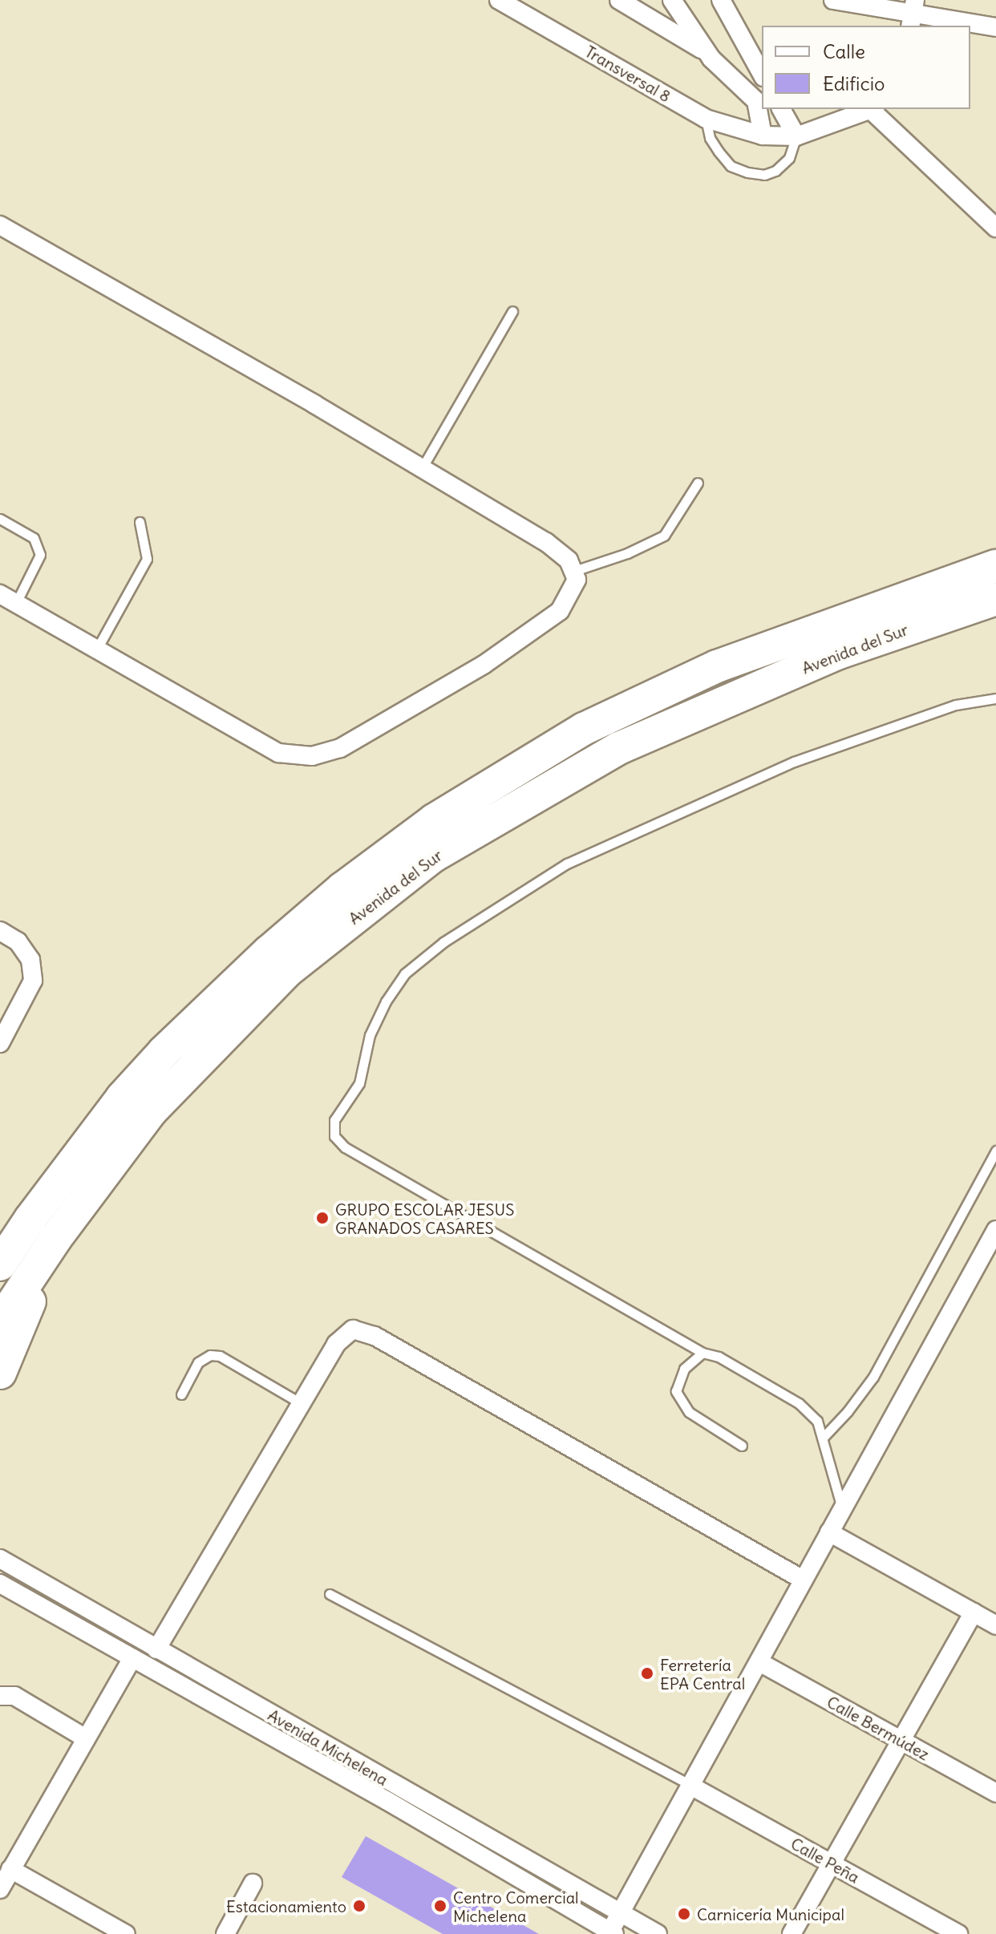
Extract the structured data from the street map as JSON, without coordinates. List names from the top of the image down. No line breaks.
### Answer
{"streets":{"highway":["Avenida del Sur"],"street":["Transversal 8","Calle Bermúdez","Avenida Michelena","Calle Peña"]},"places":["GRUPO ESCOLAR JESUS GRANADOS CASARES","Ferretería EPA Central","Estacionamiento","Centro Comercial Michelena","Carnicería Municipal"],"legend":["Calle","Edificio"]}
